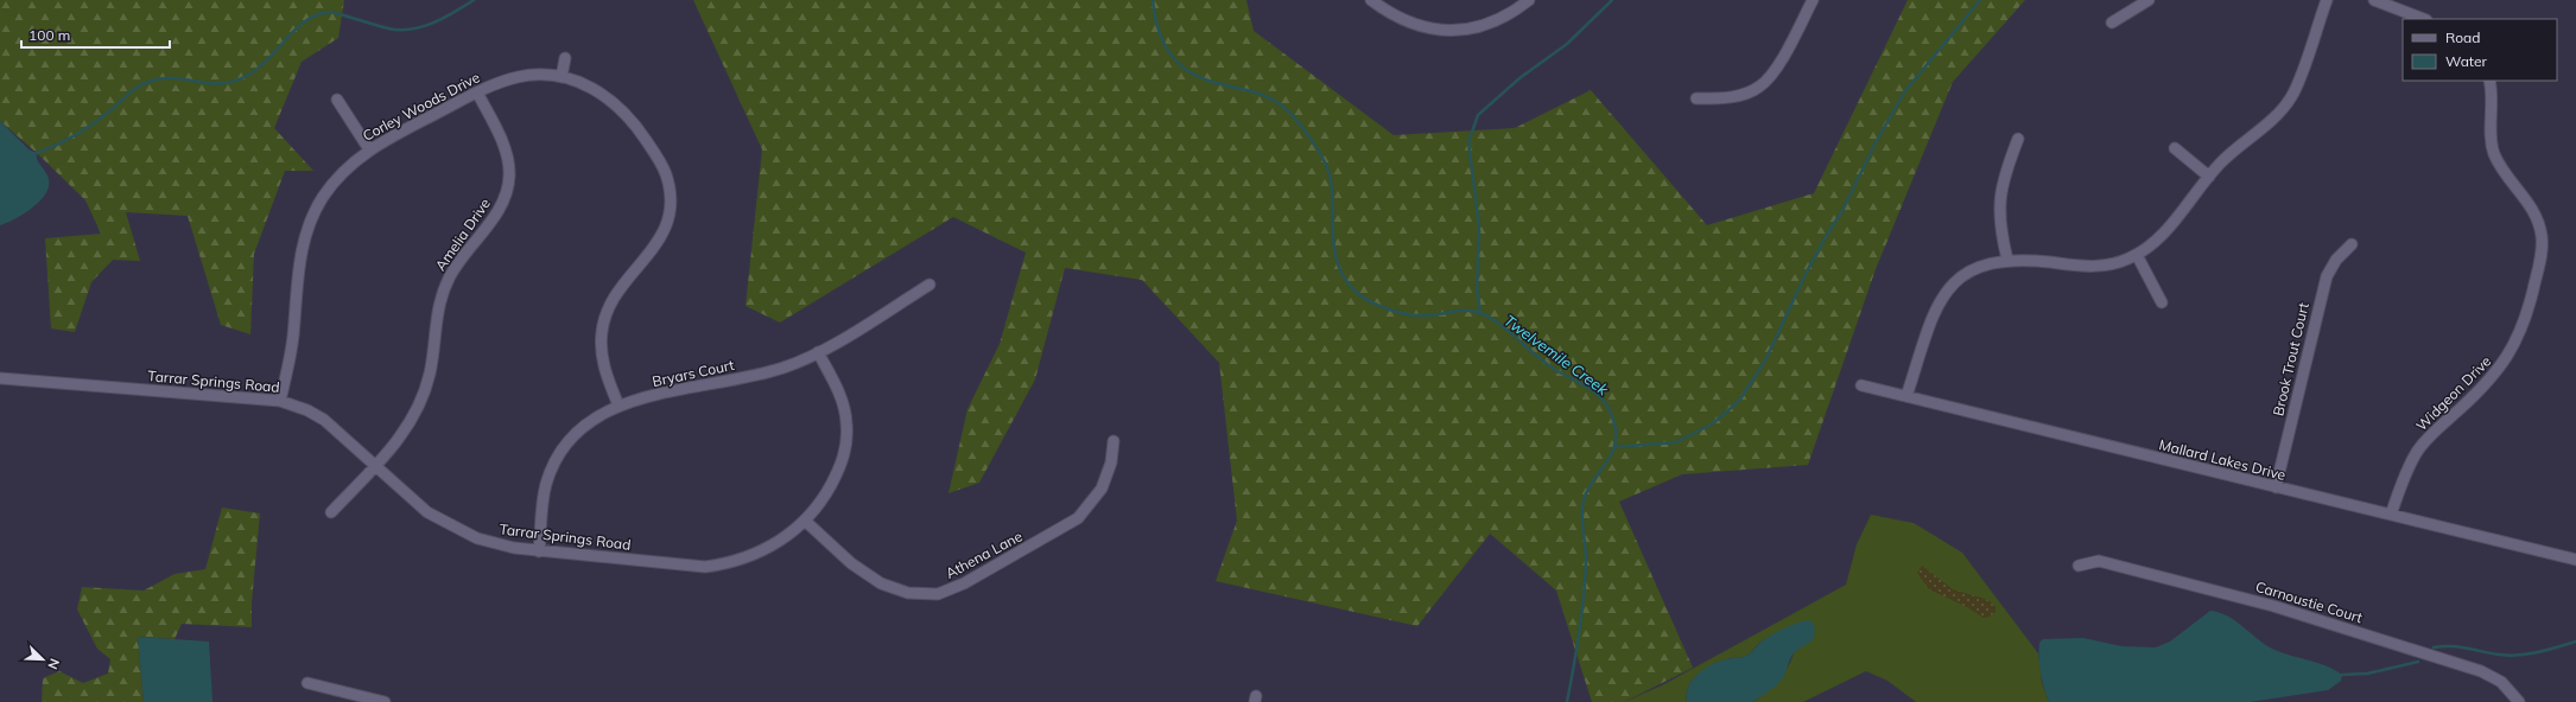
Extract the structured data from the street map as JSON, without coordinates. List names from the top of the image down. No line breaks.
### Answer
{"streets":{"street":["Corley Woods Drive","Amelia Drive","Brook Trout Court","Bryars Court","Tarrar Springs Road","Widgeon Drive","Mallard Lakes Drive","Athena Lane","Carnoustie Court"]},"crossings":[["Corley Woods Drive","Amelia Drive"],["Corley Woods Drive","Bryars Court"],["Corley Woods Drive","Tarrar Springs Road"],["Amelia Drive","Tarrar Springs Road"],["Brook Trout Court","Mallard Lakes Drive"],["Bryars Court","Tarrar Springs Road"],["Tarrar Springs Road","Athena Lane"],["Widgeon Drive","Mallard Lakes Drive"]],"water":["Twelvemile Creek"],"legend":["Road","Water"],"scale_bar":"100 m","north":"bottom right"}
